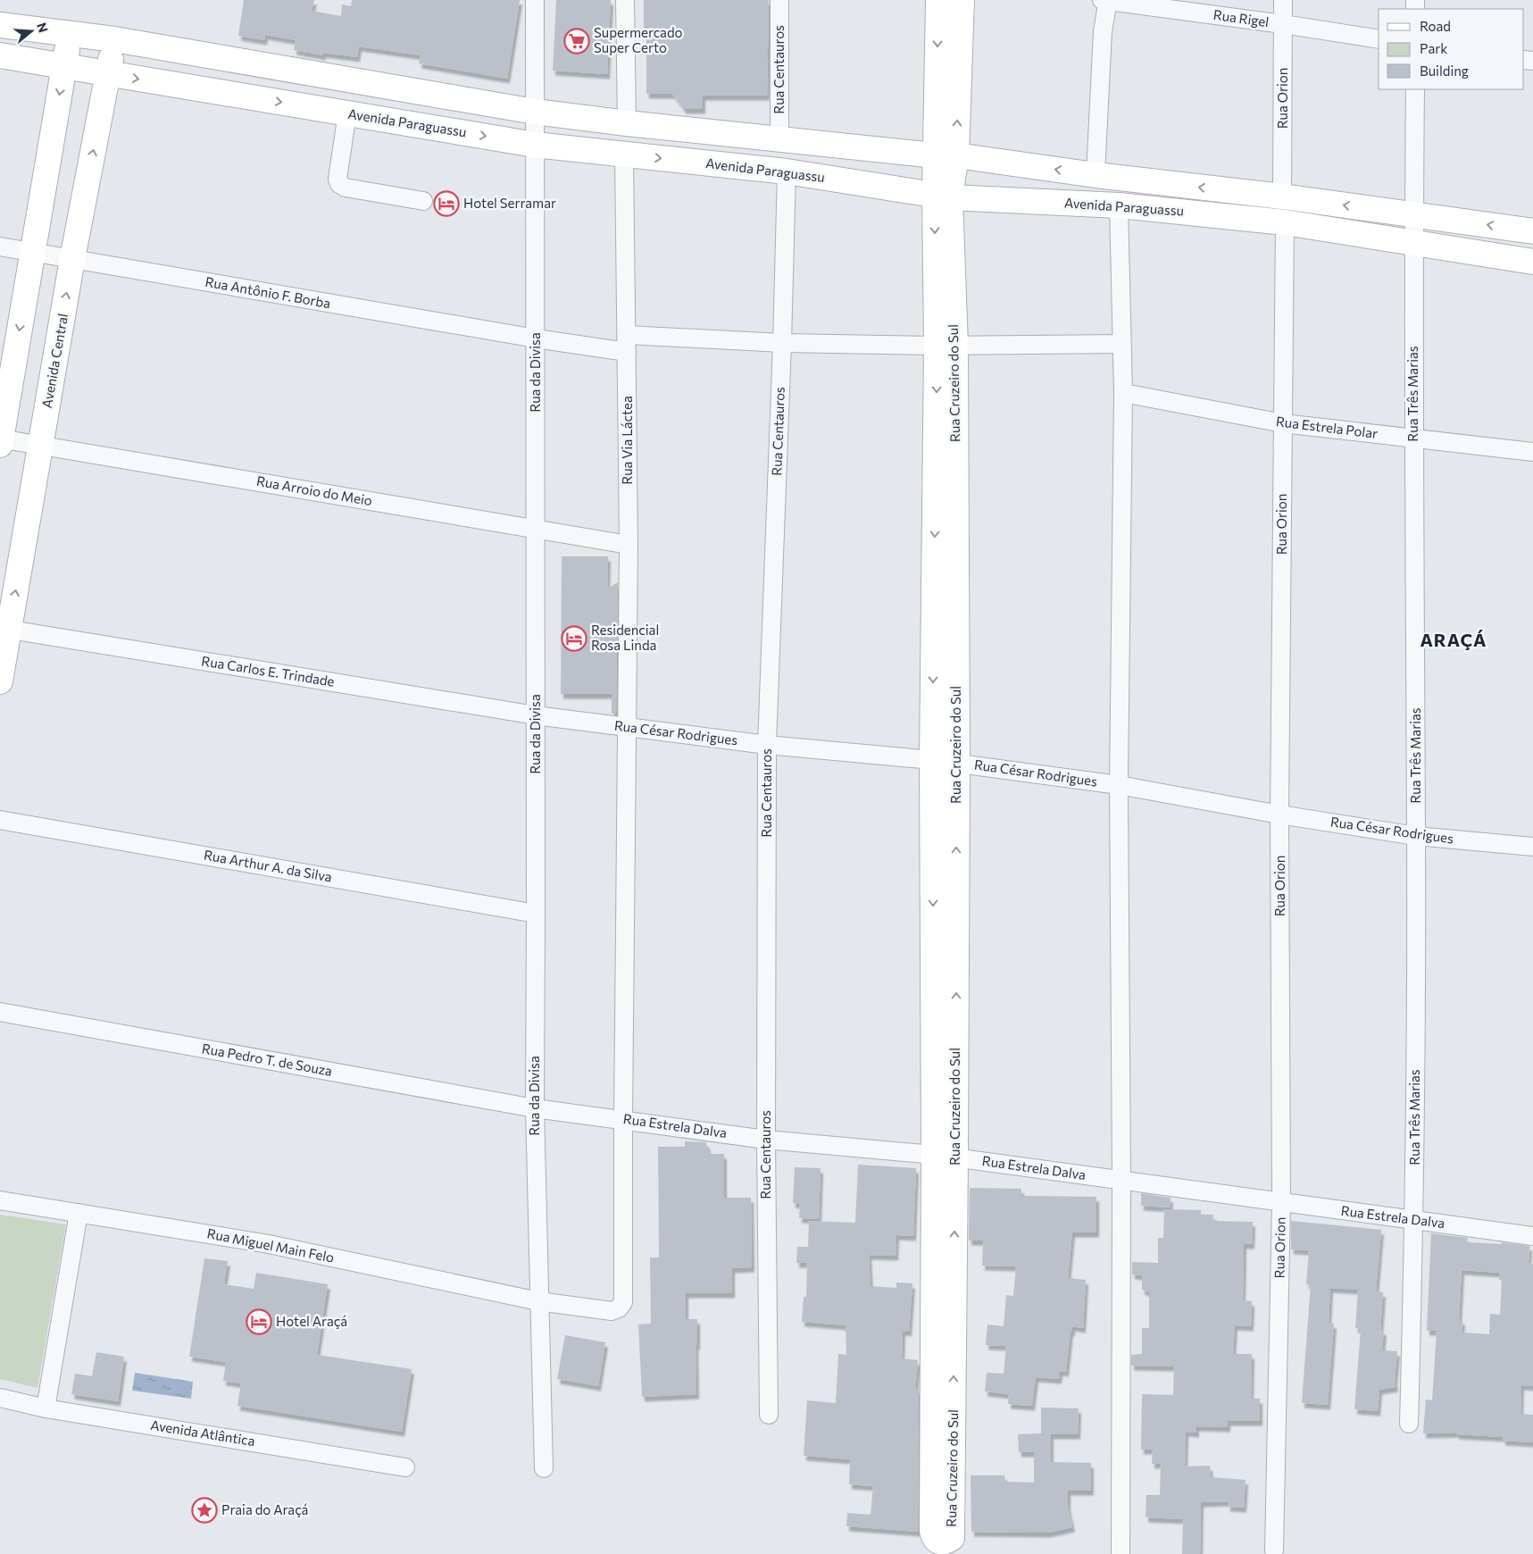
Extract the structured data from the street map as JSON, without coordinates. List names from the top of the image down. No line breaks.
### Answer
{"streets":{"street":["Rua Rigel","Rua Centauros","Rua Orion","Avenida Paraguassu","Rua Antônio F. Borba","Avenida Central","Rua da Divisa","Rua Cruzeiro do Sul","Rua Três Marias","Rua Estrela Polar","Rua Via Láctea","Rua Arroio do Meio","Rua Carlos E. Trindade","Rua César Rodrigues","Rua Arthur A. da Silva","Rua Pedro T. de Souza","Rua Estrela Dalva","Rua Miguel Main Felo","Avenida Atlântica"]},"crossings":[["Rua Rigel","Rua Orion"],["Rua Centauros","Avenida Paraguassu"],["Rua Centauros","Rua Antônio F. Borba"],["Rua Centauros","Rua César Rodrigues"],["Rua Centauros","Rua Estrela Dalva"],["Rua Orion","Avenida Paraguassu"],["Rua Orion","Rua Estrela Polar"],["Rua Orion","Rua César Rodrigues"],["Rua Orion","Rua Estrela Dalva"],["Avenida Paraguassu","Avenida Central"],["Avenida Paraguassu","Rua da Divisa"],["Avenida Paraguassu","Rua Cruzeiro do Sul"],["Avenida Paraguassu","Rua Três Marias"],["Avenida Paraguassu","Rua Via Láctea"],["Rua Antônio F. Borba","Avenida Central"],["Rua Antônio F. Borba","Rua da Divisa"],["Rua Antônio F. Borba","Rua Cruzeiro do Sul"],["Rua Antônio F. Borba","Rua Via Láctea"],["Avenida Central","Rua Arroio do Meio"],["Avenida Central","Rua Carlos E. Trindade"],["Rua da Divisa","Rua Arroio do Meio"],["Rua da Divisa","Rua Carlos E. Trindade"],["Rua da Divisa","Rua César Rodrigues"],["Rua da Divisa","Rua Arthur A. da Silva"],["Rua da Divisa","Rua Pedro T. de Souza"],["Rua da Divisa","Rua Estrela Dalva"],["Rua da Divisa","Rua Miguel Main Felo"],["Rua Cruzeiro do Sul","Rua César Rodrigues"],["Rua Cruzeiro do Sul","Rua Estrela Dalva"],["Rua Três Marias","Rua Estrela Polar"],["Rua Três Marias","Rua César Rodrigues"],["Rua Três Marias","Rua Estrela Dalva"],["Rua Via Láctea","Rua Arroio do Meio"],["Rua Via Láctea","Rua César Rodrigues"],["Rua Via Láctea","Rua Estrela Dalva"],["Rua Via Láctea","Rua Miguel Main Felo"],["Rua Carlos E. Trindade","Rua César Rodrigues"],["Rua Pedro T. de Souza","Rua Estrela Dalva"],["Rua Estrela Dalva","Rua Miguel Main Felo"]],"districts":["ARAÇÁ"],"places":{"supermarket":["Supermercado Super Certo"],"hotel":["Hotel Serramar","Residencial Rosa Linda","Hotel Araçá"],"place":["Praia do Araçá"]},"legend":["Road","Park","Building"],"north":"right"}
